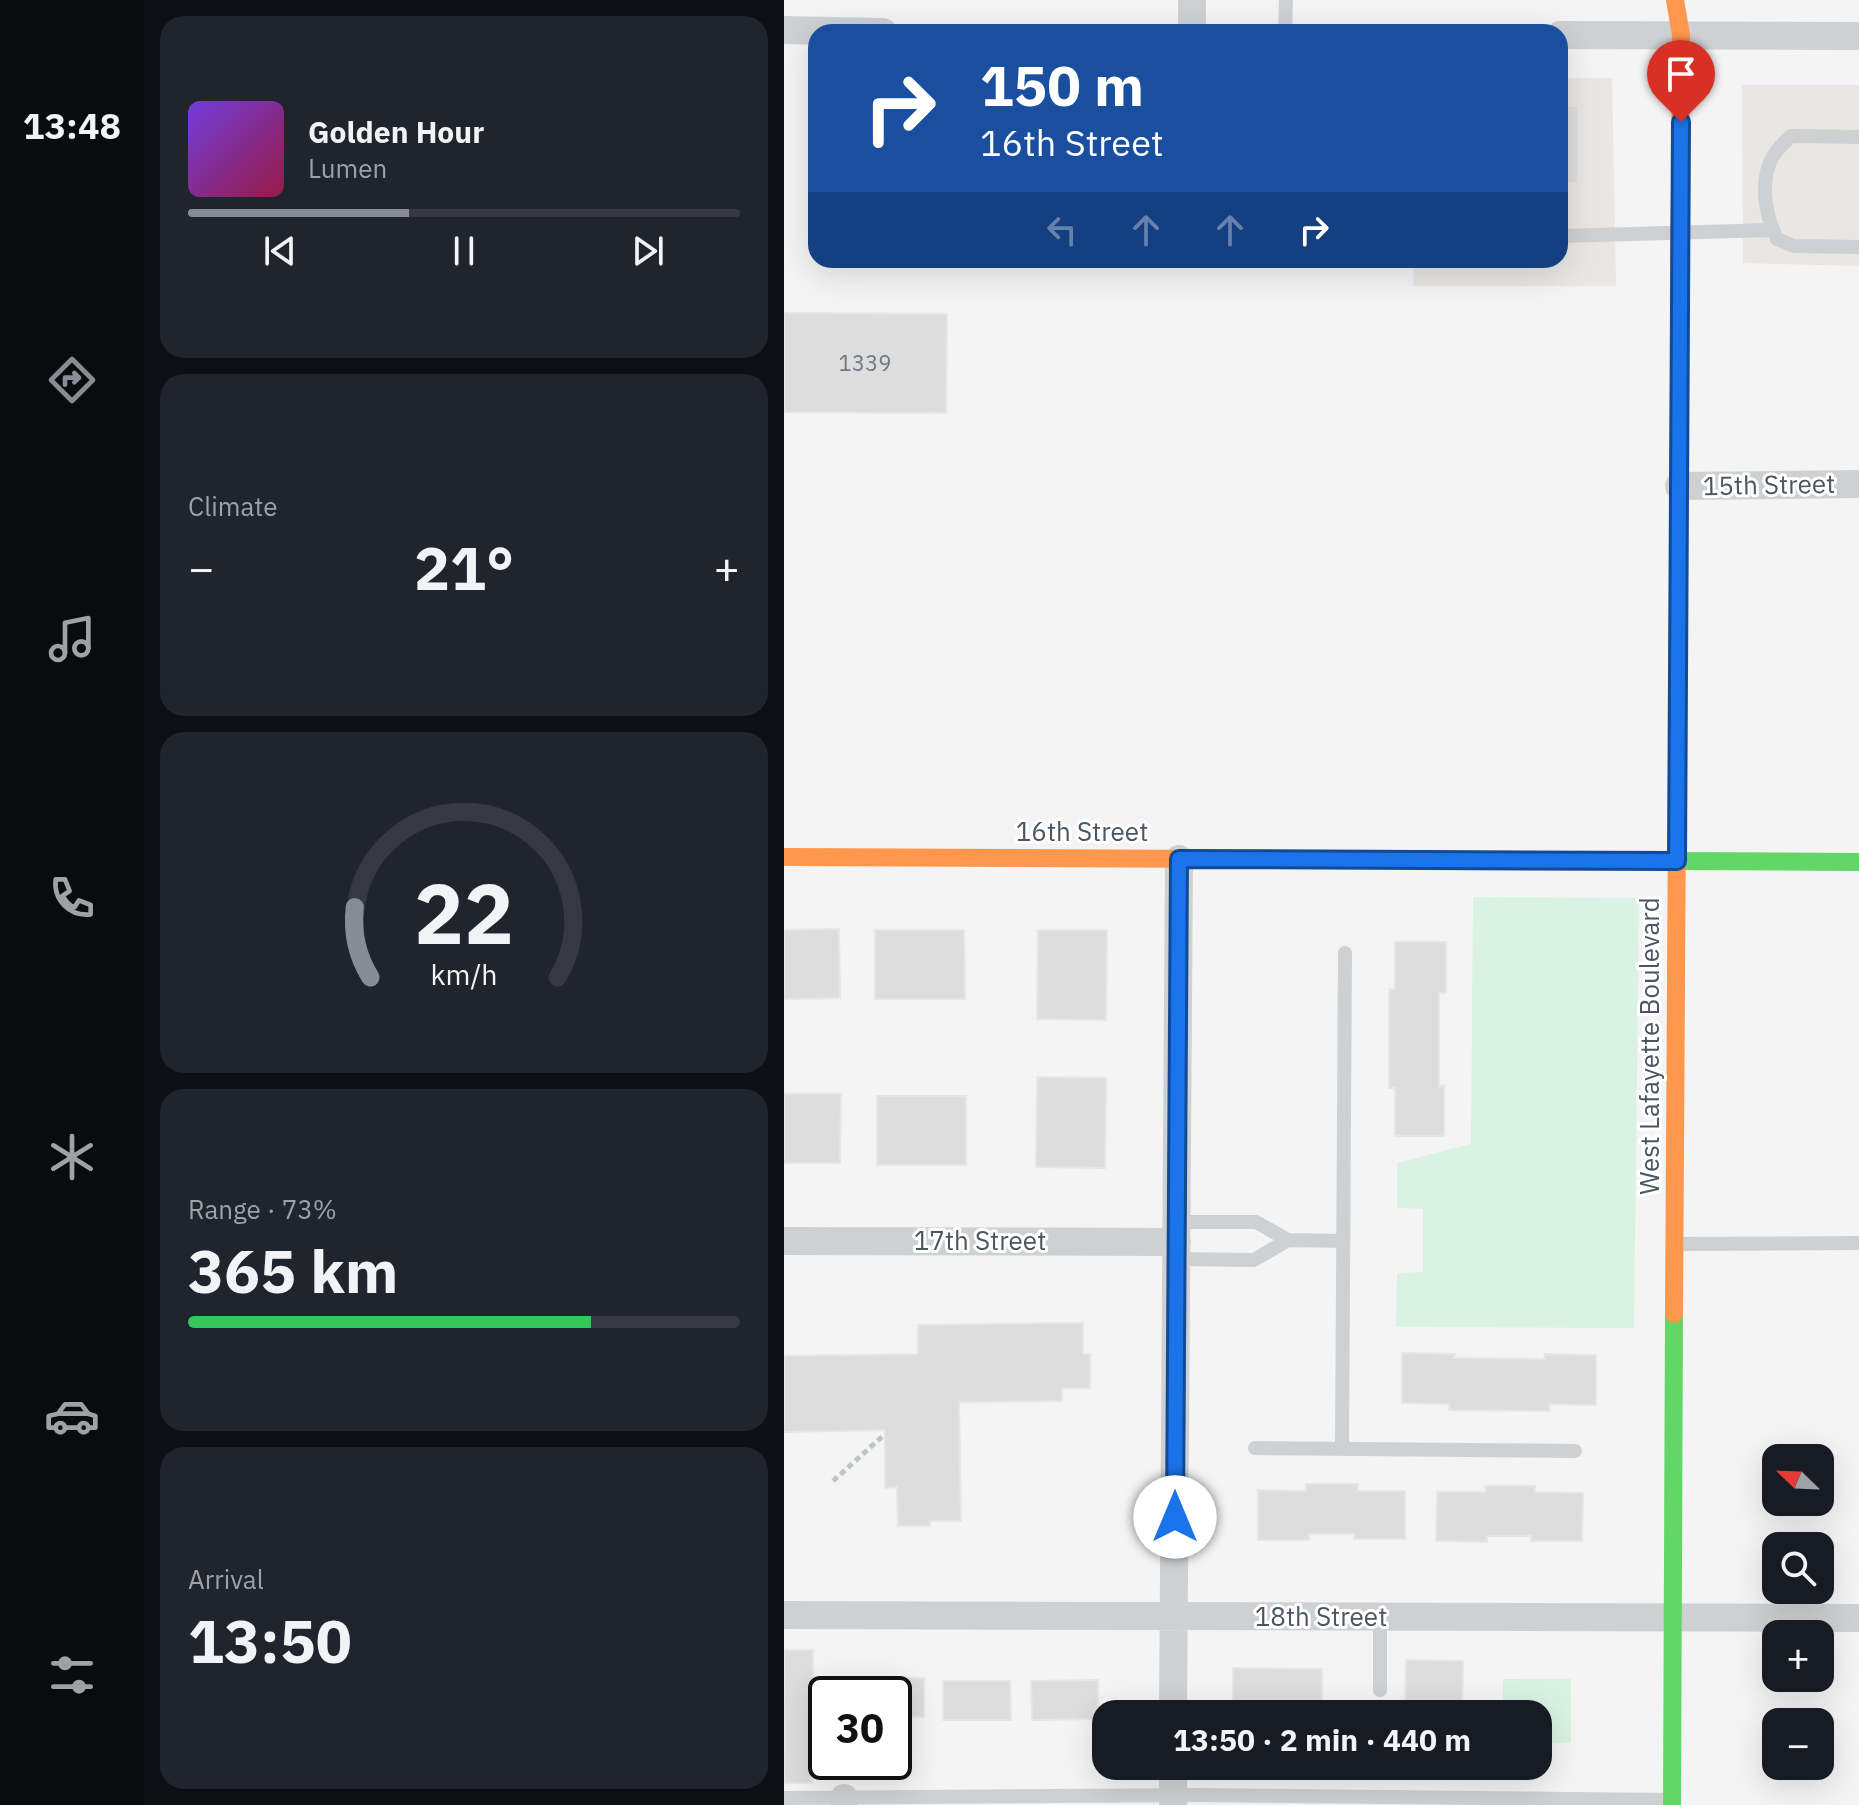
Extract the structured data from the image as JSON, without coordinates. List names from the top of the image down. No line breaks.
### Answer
{"streets":{"street":["15th Street","16th Street","West Lafayette Boulevard","17th Street","18th Street"]},"crossings":[["15th Street","West Lafayette Boulevard"],["16th Street","West Lafayette Boulevard"],["West Lafayette Boulevard","18th Street"]],"house_numbers":["1339"],"north":"top left","page":{"tabs":"13:48","turn":["150 m","16th Street"],"song":["Golden Hour","Lumen"],"tile":["Climate",["Range · 73%","365 km"],["Arrival","13:50"]],"heat":["−","21°","+"],"map_buttons":["+","−"],"limit":"30","trip":"13:50 · 2 min · 440 m","gauge":["22","km/h"]}}
